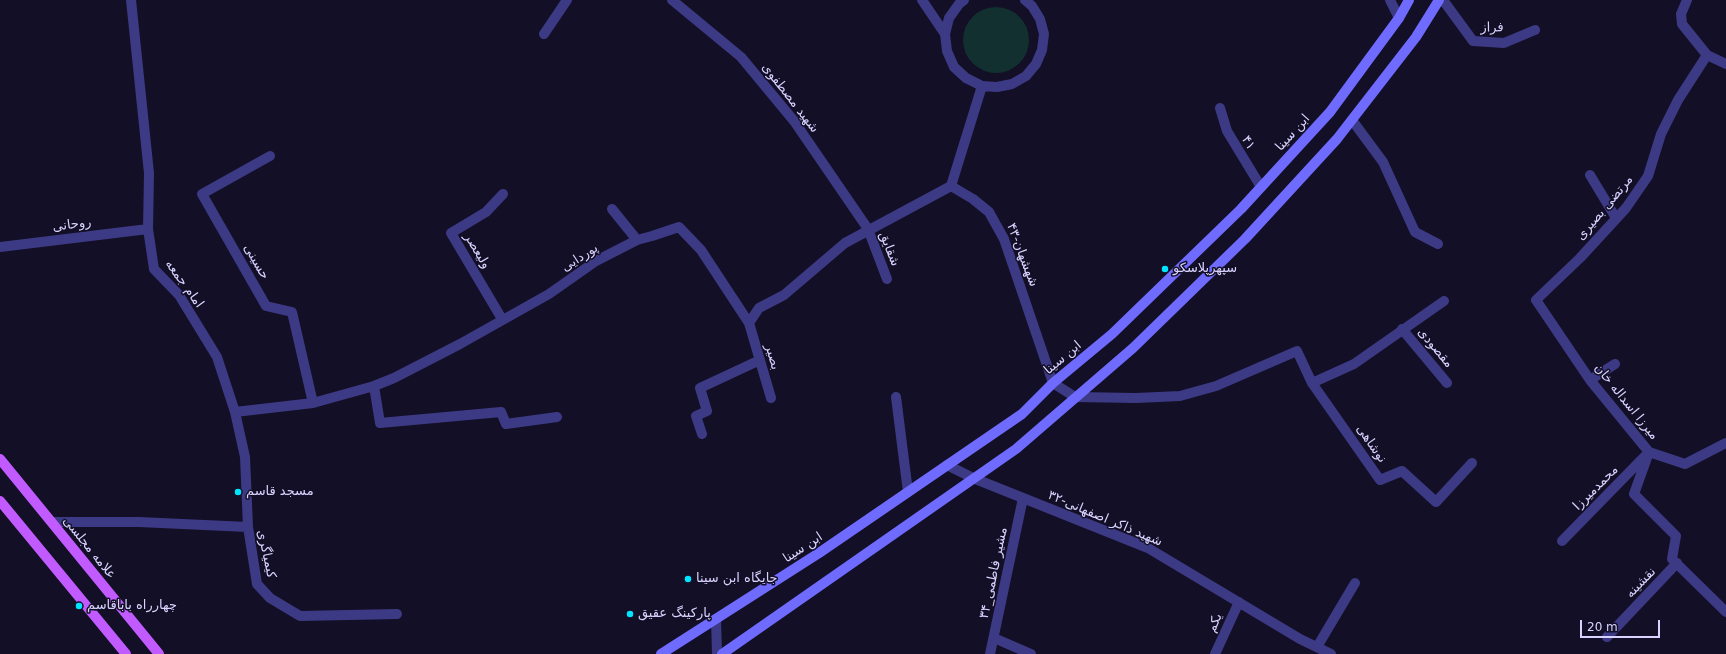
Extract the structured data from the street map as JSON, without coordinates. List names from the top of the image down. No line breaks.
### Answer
{"streets":{"main road":["ابن سینا","علامه مجلسی"],"street":["فراز","شهید مصطفوی","۴۱","مرتضی بصیری","روحانی","شقایق","ولیعصر","۴۳-شهشهان","پوردایی","حسینی","امام جمعه","مقصودی","بصیر","میرزا اسداله خان","نوشاهی","محمدمیرزا","۳۲-شهید ذاکر اصفهانی","کیمیاگری","۳۴_مشیر فاطمی","نقشینه","یکم"]},"crossings":[["شهید مصطفوی","شقایق"],["ابن سینا","۴۱"],["ابن سینا","۴۳-شهشهان"],["ابن سینا","۳۲-شهید ذاکر اصفهانی"],["مرتضی بصیری","میرزا اسداله خان"],["روحانی","امام جمعه"],["ولیعصر","پوردایی"],["پوردایی","بصیر"],["امام جمعه","کیمیاگری"],["میرزا اسداله خان","محمدمیرزا"],["میرزا اسداله خان","نقشینه"],["۳۲-شهید ذاکر اصفهانی","۳۴_مشیر فاطمی"],["۳۲-شهید ذاکر اصفهانی","یکم"],["علامه مجلسی","کیمیاگری"]],"places":["سپهرپلاسکو","مسجد قاسم","جایگاه ابن سینا","چهارراه باباقاسم","پارکینگ عقیق"],"scale_bar":"20 m"}
